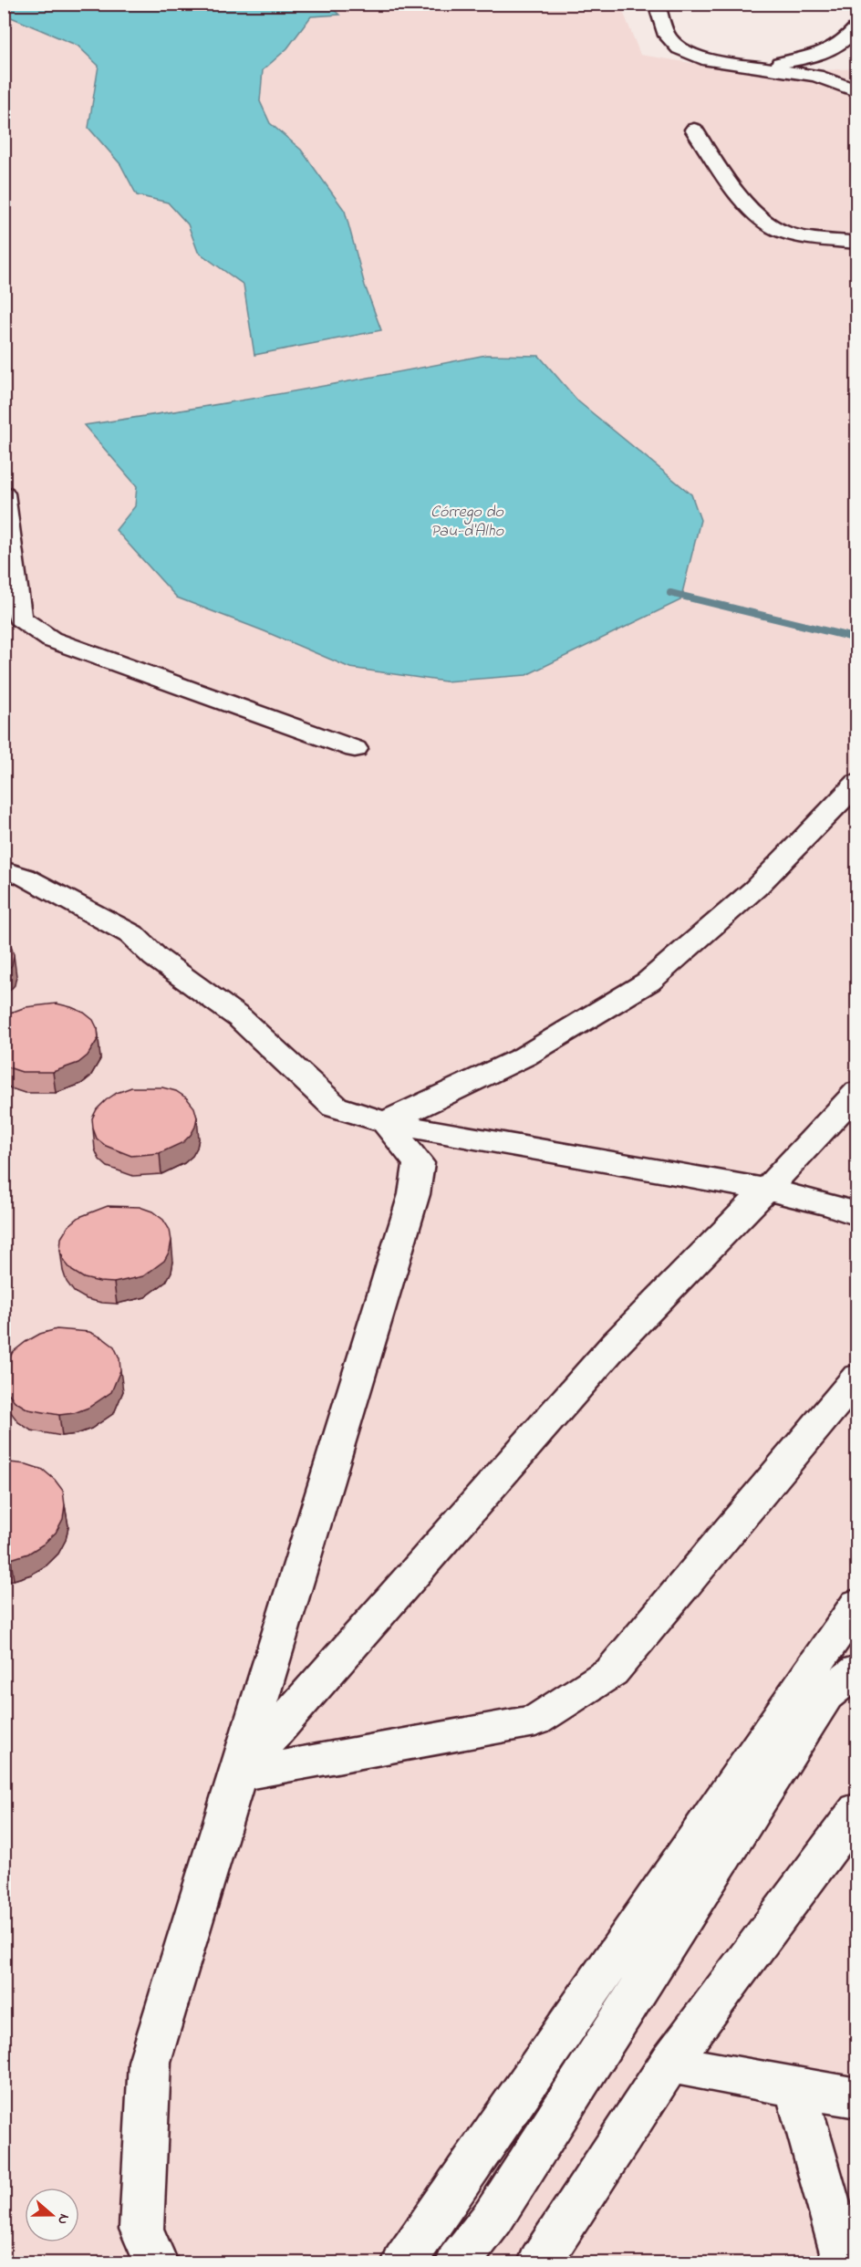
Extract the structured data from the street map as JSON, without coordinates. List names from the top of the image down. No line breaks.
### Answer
{"water":["Córrego do Pau-d'Alho"],"north":"right"}
